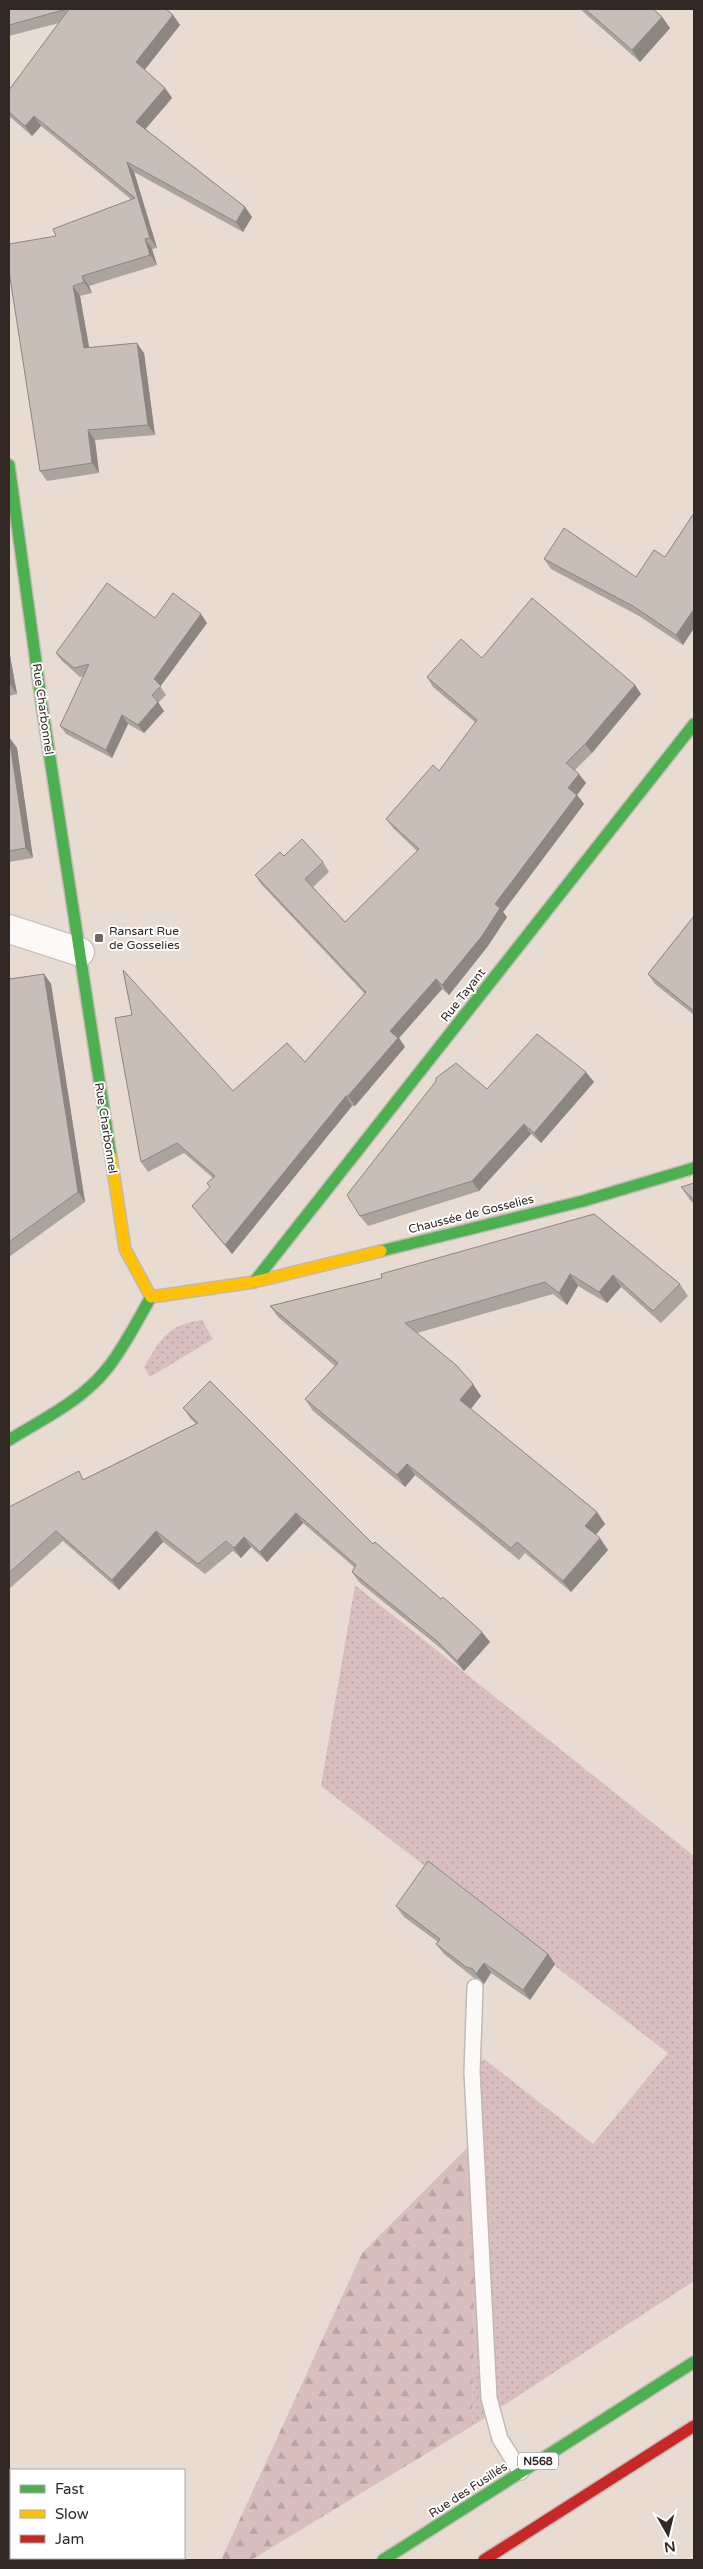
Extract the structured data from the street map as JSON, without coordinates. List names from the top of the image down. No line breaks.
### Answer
{"streets":{"main road":["Rue Charbonnel","Rue Tayant","Chaussée de Gosselies","N568","Rue des Fusillés"]},"crossings":[["Rue Charbonnel","Chaussée de Gosselies"],["Rue Tayant","Chaussée de Gosselies"]],"places":{"transit":["Ransart Rue de Gosselies"]},"legend":["Fast","Slow","Jam"],"north":"bottom"}
